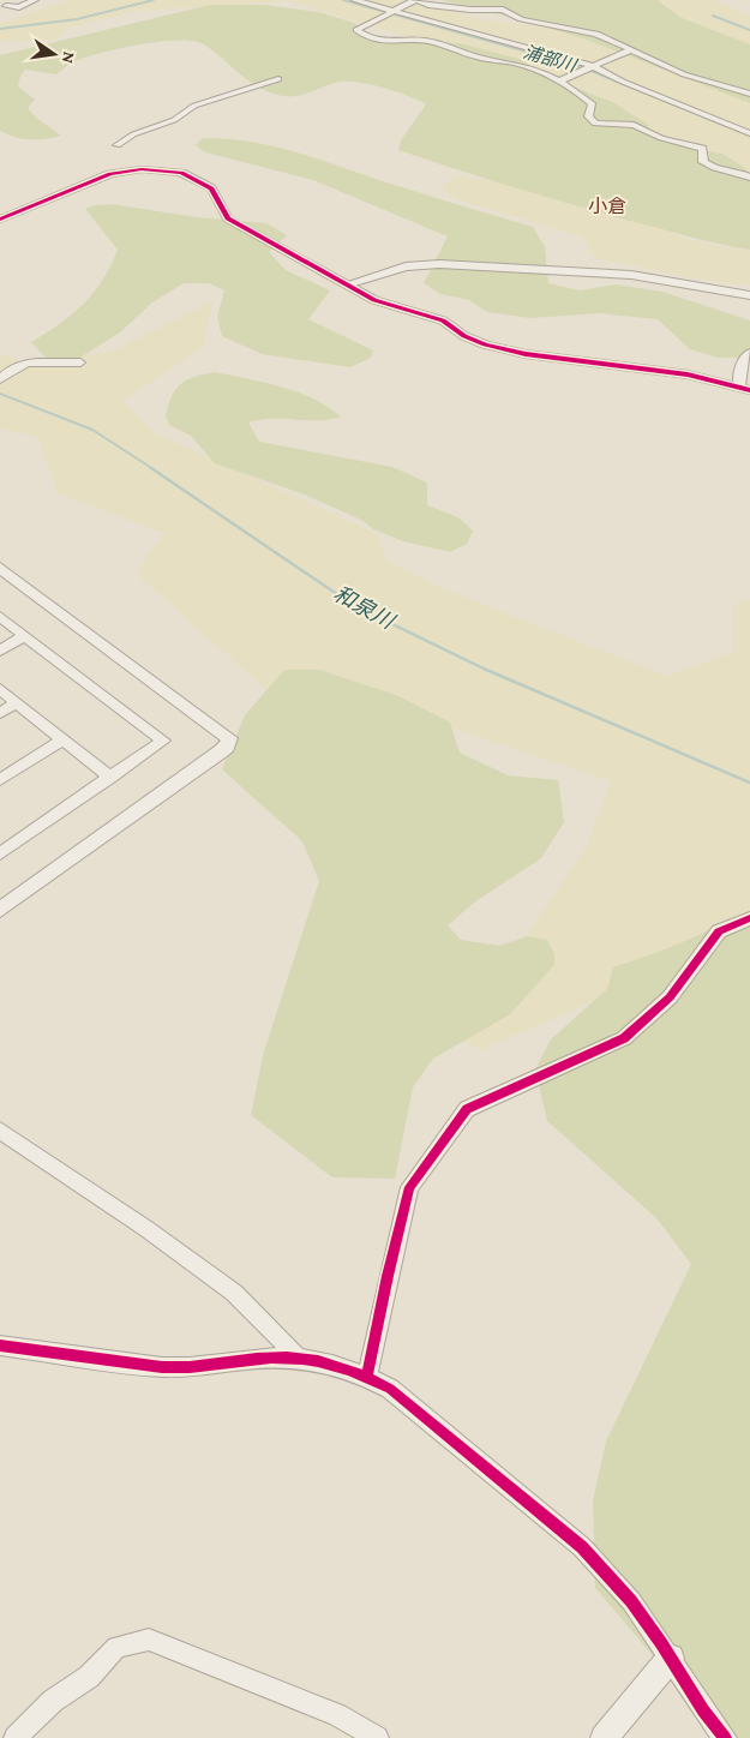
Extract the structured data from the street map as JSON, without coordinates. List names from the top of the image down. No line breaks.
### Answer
{"districts":["小倉"],"water":["浦部川","和泉川"],"north":"right"}
